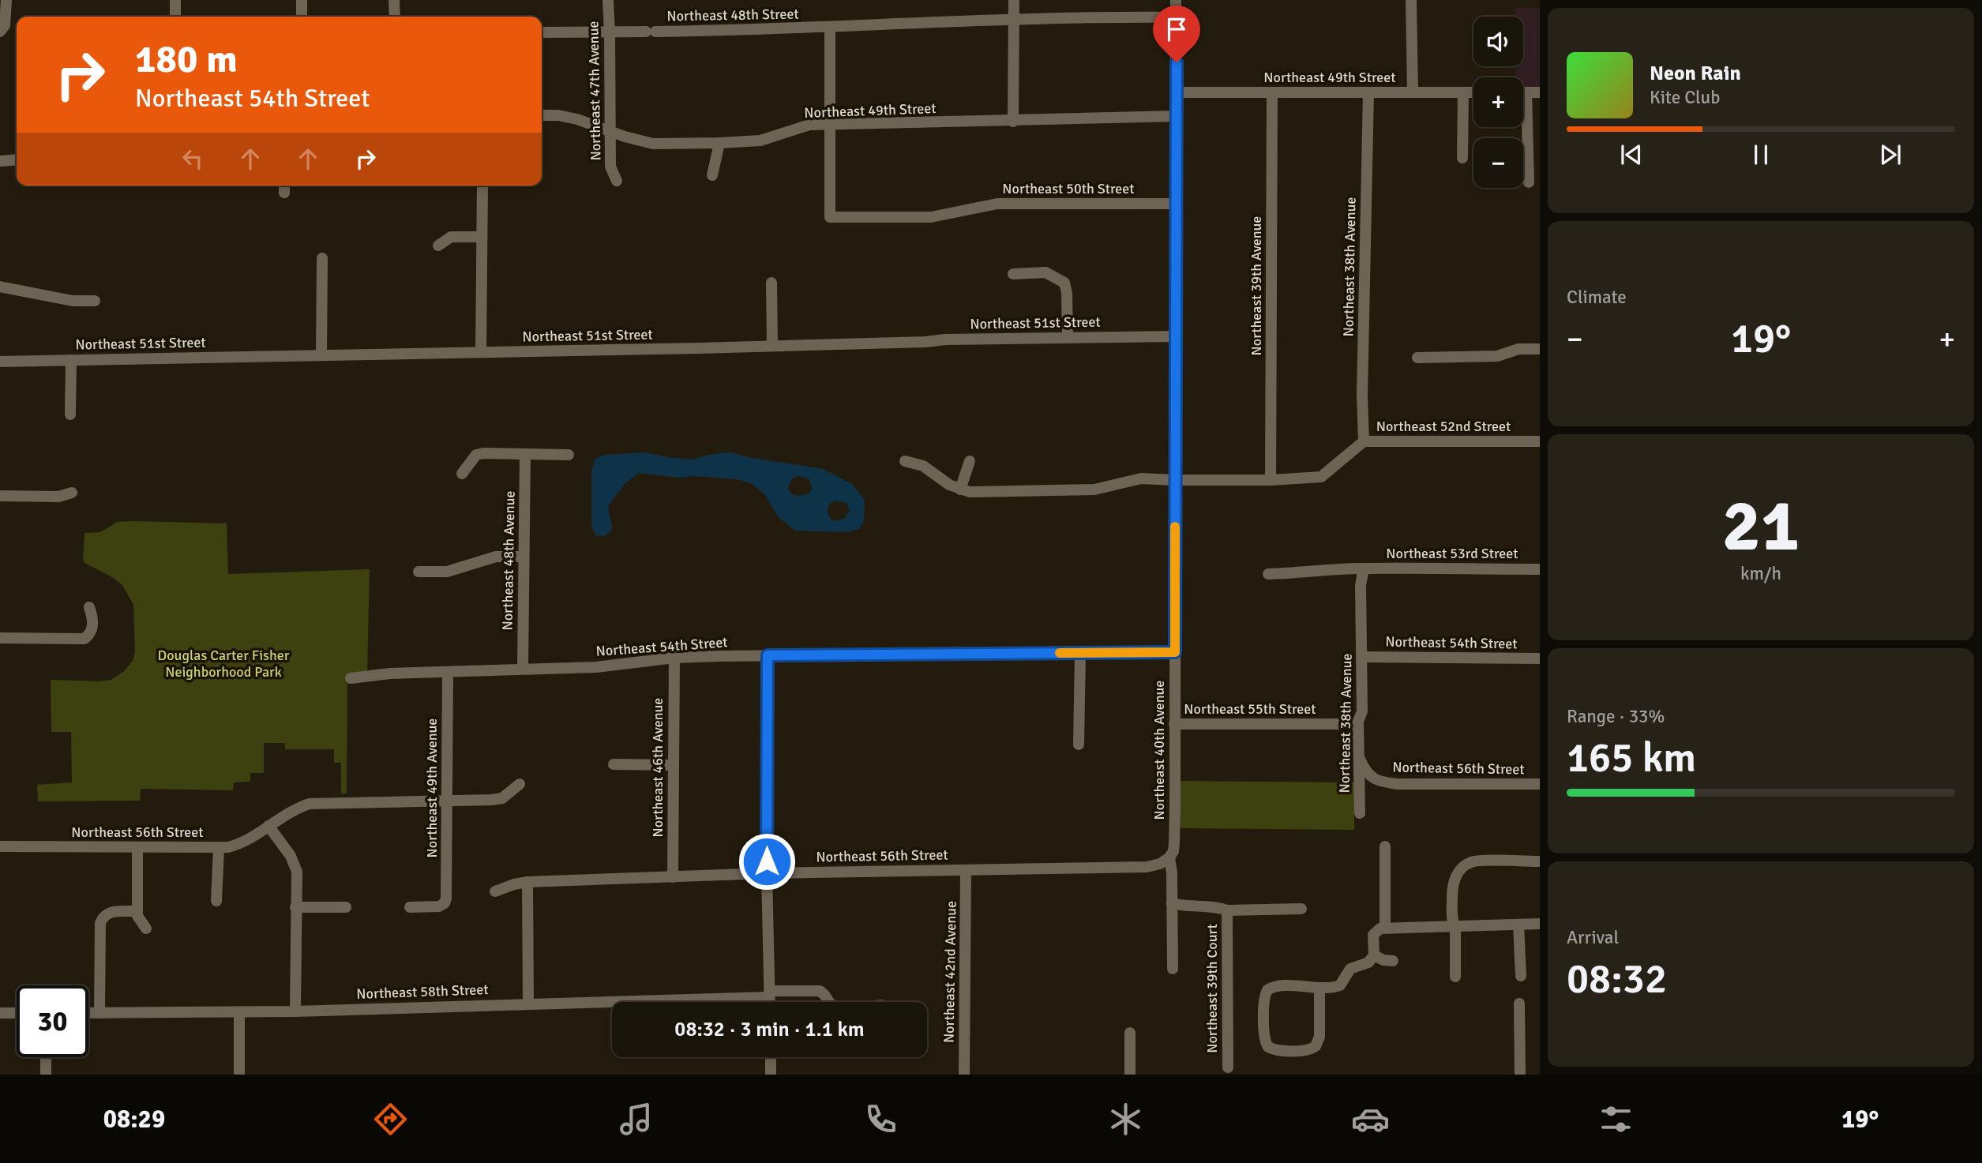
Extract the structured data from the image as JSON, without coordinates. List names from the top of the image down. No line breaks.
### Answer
{"streets":{"street":["Northeast 48th Street","Northeast 49th Street","Northeast 47th Avenue","Northeast 50th Street","Northeast 38th Avenue","Northeast 39th Avenue","Northeast 51st Street","Northeast 52nd Street","Northeast 53rd Street","Northeast 48th Avenue","Northeast 54th Street","Northeast 55th Street","Northeast 40th Avenue","Northeast 46th Avenue","Northeast 56th Street","Northeast 49th Avenue","Northeast 42nd Avenue","Northeast 39th Court","Northeast 58th Street"]},"crossings":[["Northeast 48th Street","Northeast 47th Avenue"],["Northeast 48th Street","Northeast 40th Avenue"],["Northeast 49th Street","Northeast 47th Avenue"],["Northeast 49th Street","Northeast 50th Street"],["Northeast 49th Street","Northeast 38th Avenue"],["Northeast 49th Street","Northeast 39th Avenue"],["Northeast 49th Street","Northeast 40th Avenue"],["Northeast 50th Street","Northeast 40th Avenue"],["Northeast 38th Avenue","Northeast 52nd Street"],["Northeast 38th Avenue","Northeast 53rd Street"],["Northeast 38th Avenue","Northeast 54th Street"],["Northeast 38th Avenue","Northeast 55th Street"],["Northeast 38th Avenue","Northeast 56th Street"],["Northeast 39th Avenue","Northeast 52nd Street"],["Northeast 51st Street","Northeast 40th Avenue"],["Northeast 52nd Street","Northeast 40th Avenue"],["Northeast 48th Avenue","Northeast 54th Street"],["Northeast 54th Street","Northeast 40th Avenue"],["Northeast 54th Street","Northeast 46th Avenue"],["Northeast 54th Street","Northeast 49th Avenue"],["Northeast 55th Street","Northeast 40th Avenue"],["Northeast 40th Avenue","Northeast 56th Street"],["Northeast 46th Avenue","Northeast 56th Street"],["Northeast 56th Street","Northeast 42nd Avenue"]],"parks":["Douglas Carter Fisher Neighborhood Park"],"page":{"map_buttons":["+","−"],"turn":["180 m","Northeast 54th Street"],"song":["Neon Rain","Kite Club"],"tile":["Climate",["21","km/h"],["Range · 33%","165 km"],["Arrival","08:32"]],"heat":["−","19°","+"],"limit":"30","trip":"08:32 · 3 min · 1.1 km","tabs":["08:29","19°"]}}
